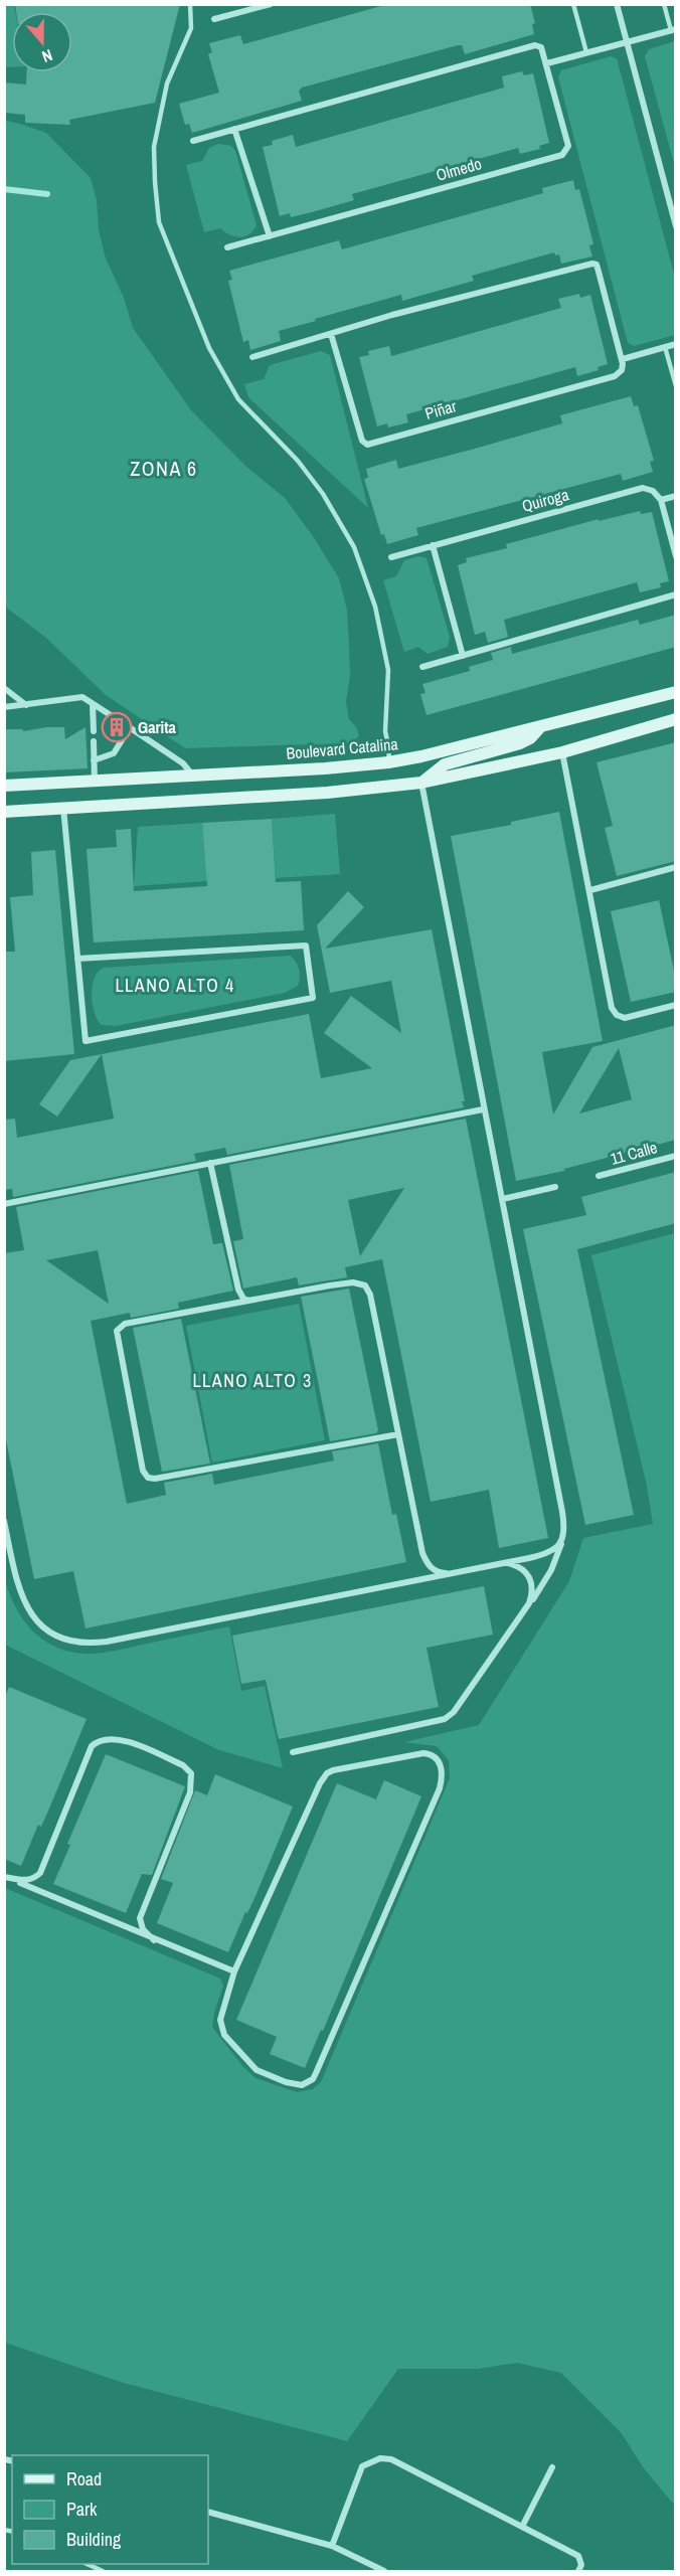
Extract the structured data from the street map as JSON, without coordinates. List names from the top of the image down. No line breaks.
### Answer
{"streets":{"street":["Olmedo","Piñar","Quiroga","Boulevard Catalina","11 Calle"]},"districts":["ZONA 6","LLANO ALTO 4","LLANO ALTO 3"],"places":{"building":["Garita"]},"legend":["Road","Park","Building"],"north":"bottom"}
